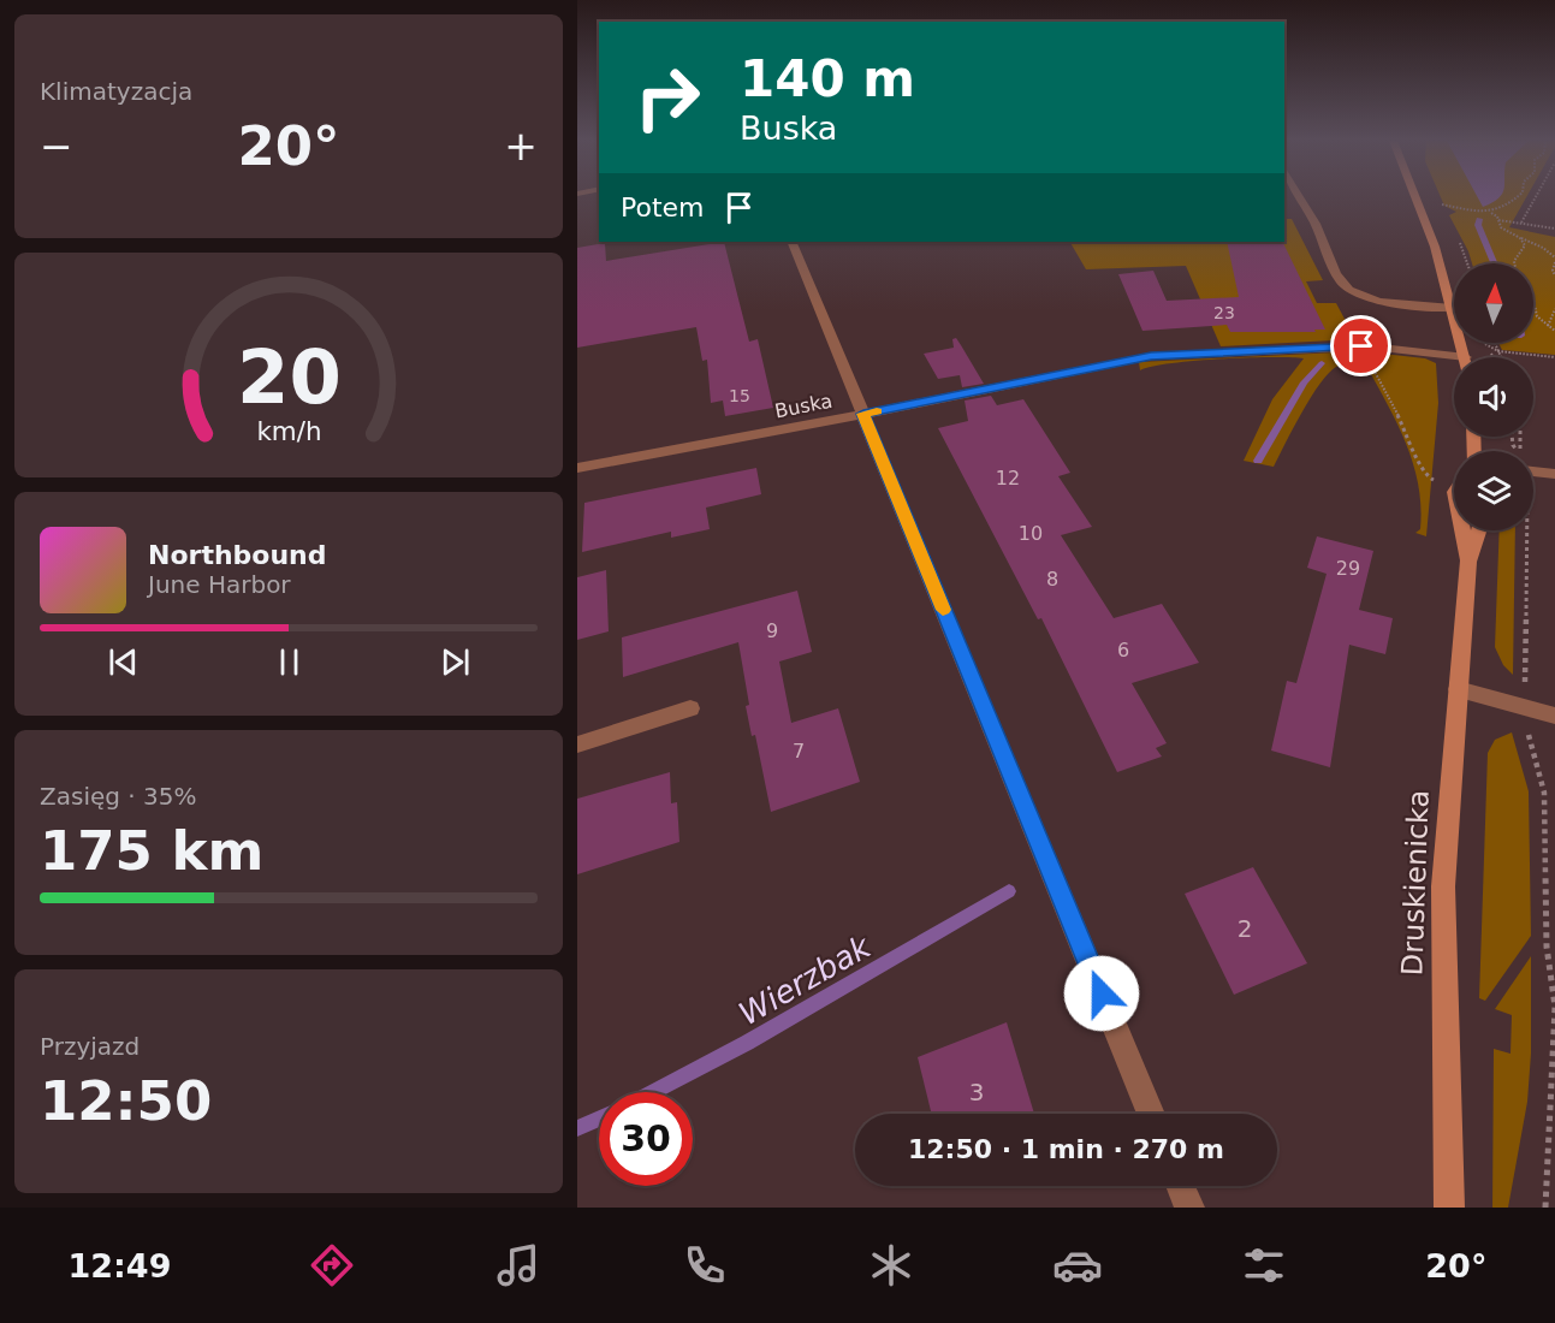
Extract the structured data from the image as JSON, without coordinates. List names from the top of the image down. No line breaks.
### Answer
{"streets":{"street":["Buska","Druskienicka"]},"water":["Wierzbak"],"house_numbers":["23","15","12","10","29","8","9","6","7","2","3"],"north":"top","page":{"tile":["Klimatyzacja",["Zasięg · 35%","175 km"],["Przyjazd","12:50"]],"turn":["140 m","Buska"],"heat":["−","20°","+"],"then":"Potem","song":["Northbound","June Harbor"],"limit":"30","trip":"12:50 · 1 min · 270 m","tabs":["12:49","20°"],"gauge":["20","km/h"]}}
